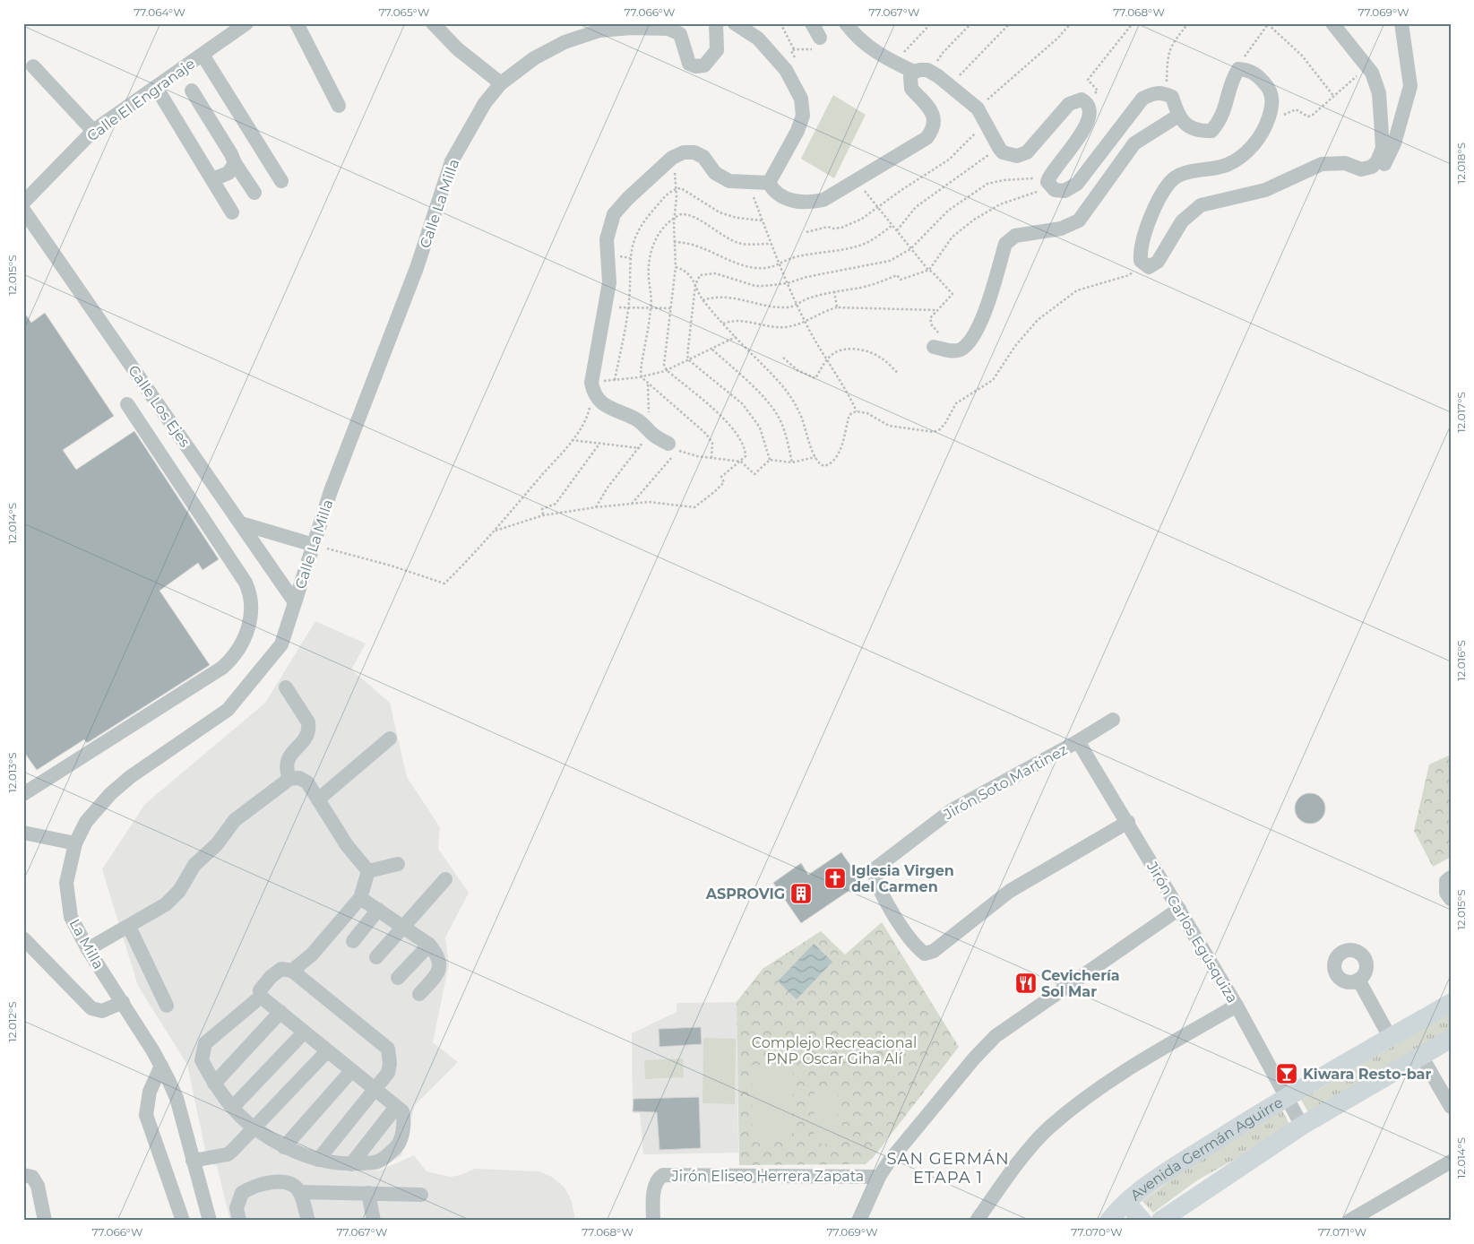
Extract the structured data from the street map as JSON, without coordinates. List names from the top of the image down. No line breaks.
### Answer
{"streets":{"main road":["Avenida Germán Aguirre"],"street":["Calle El Engranaje","Calle La Milla","Calle Los Ejes","Jirón Soto Martinez","Jirón Carlos Egúsquiza","La Milla","Jirón Eliseo Herrera Zapata"]},"crossings":[["Calle La Milla","Calle Los Ejes"],["Calle La Milla","La Milla"],["Calle Los Ejes","La Milla"],["Jirón Soto Martinez","Jirón Carlos Egúsquiza"],["Jirón Carlos Egúsquiza","Avenida Germán Aguirre"]],"districts":["SAN GERMÁN ETAPA 1"],"parks":["Complejo Recreacional PNP Oscar Giha Alí"],"places":{"church":["Iglesia Virgen del Carmen"],"building":["ASPROVIG"],"restaurant":["Cevichería Sol Mar"],"bar":["Kiwara Resto-bar"]},"coordinates":["77.064°W","77.065°W","77.066°W","77.067°W","77.068°W","77.069°W","12.018°S","12.015°S","12.017°S","12.014°S","12.016°S","12.013°S","12.012°S","77.070°W","77.071°W"]}
